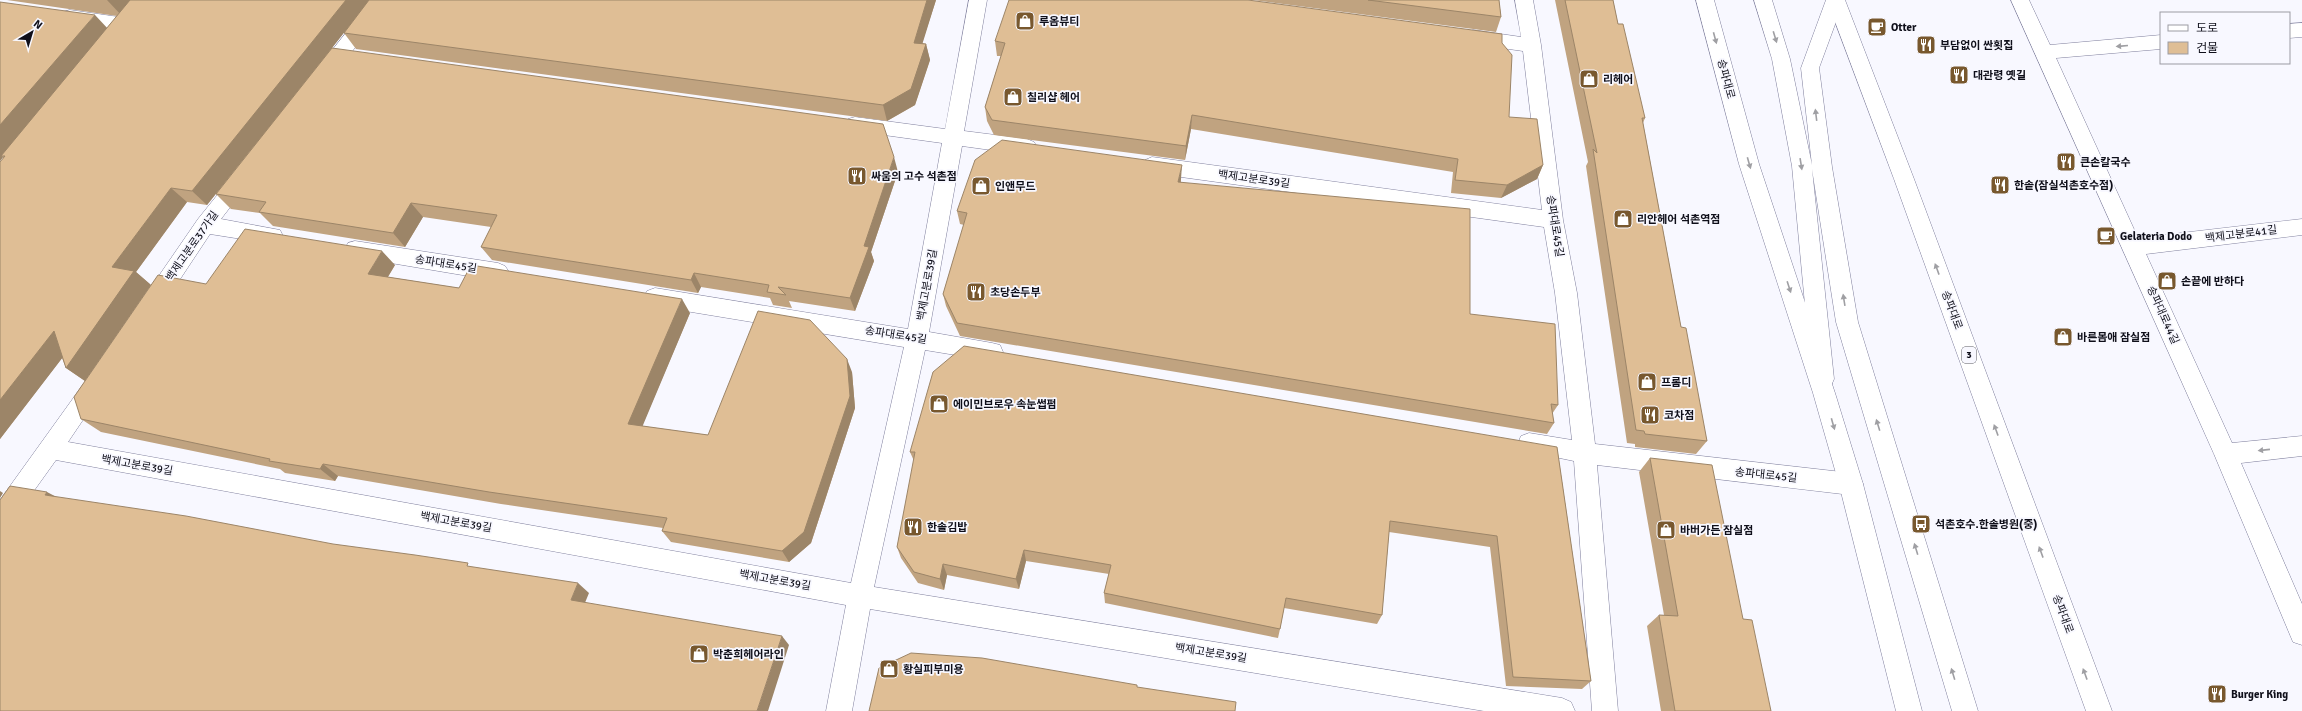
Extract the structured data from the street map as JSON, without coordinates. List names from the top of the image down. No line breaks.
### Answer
{"streets":{"street":["송파대로","백제고분로39길","송파대로45길","백제고분로41길","백제고분로37가길","송파대로44길","3"]},"crossings":[["송파대로","송파대로45길"],["백제고분로39길","송파대로45길"],["백제고분로41길","송파대로44길"]],"places":{"shop":["루옴뷰티","리헤어","칠리샵 헤어","인앤무드","리안헤어 석촌역점","손끝에 반하다","바른몸애 잠실점","프롬디","에이민브로우 속눈썹펌","바버가든 잠실점","박춘희헤어라인","황실피부미용"],"cafe":["Otter","Gelateria Dodo"],"restaurant":["부담없이 싼횟집","대관령 옛길","큰손칼국수","싸움의 고수 석촌점","한솥(잠실석촌호수점)","초당손두부","코차점","한솔김밥","Burger King"],"bus stop":["석촌호수.한솔병원(중)"]},"legend":["도로","건물"],"north":"top right"}
